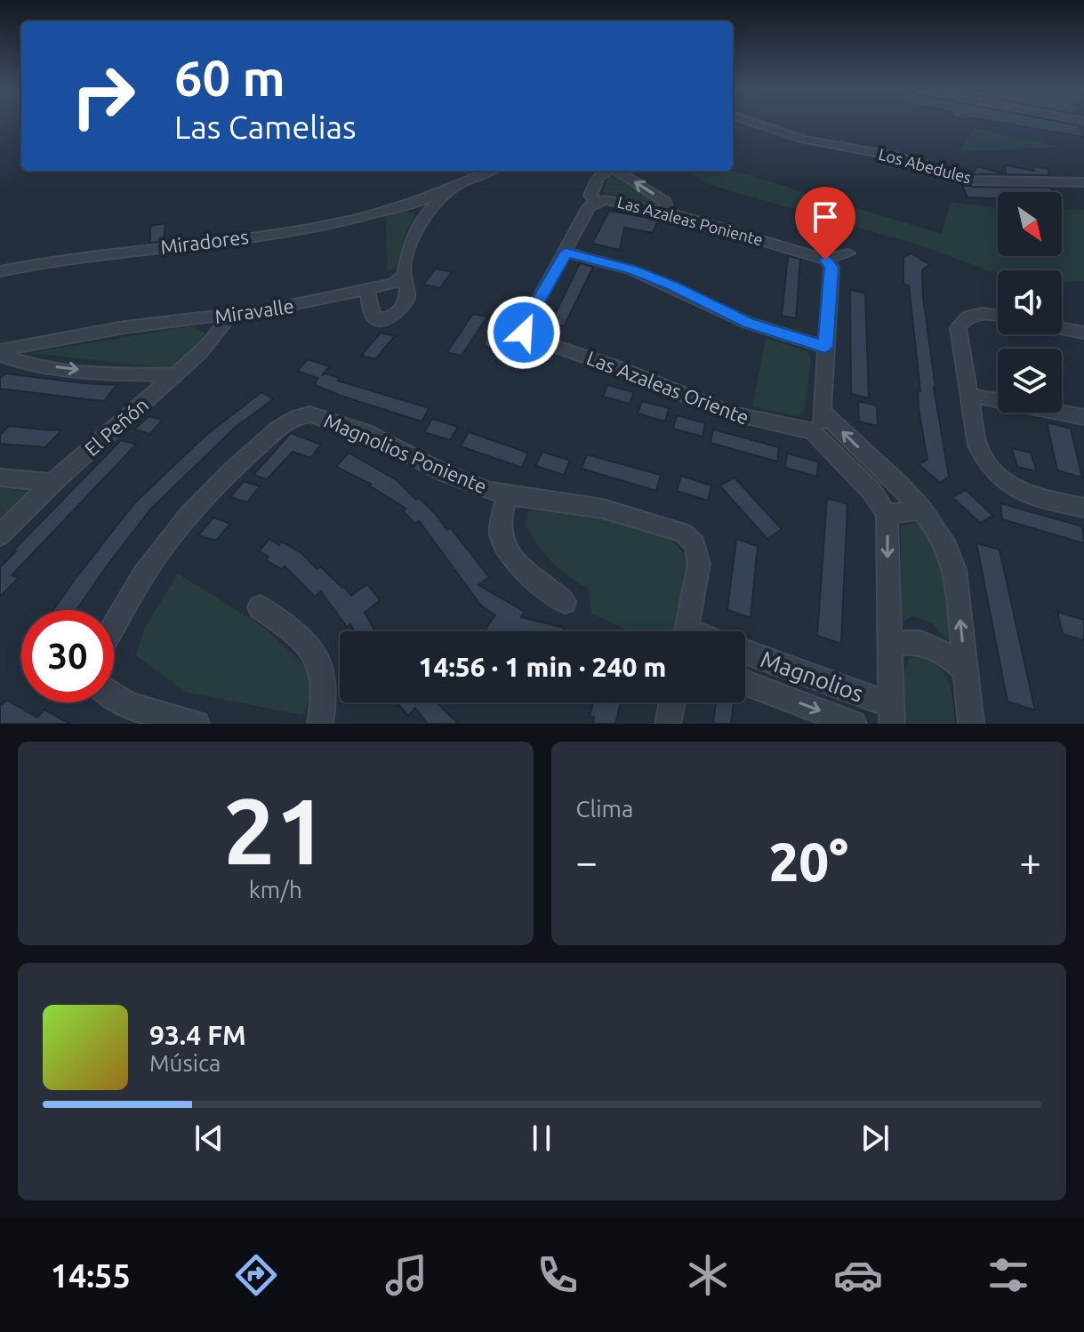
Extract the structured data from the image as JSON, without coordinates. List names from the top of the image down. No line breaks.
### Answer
{"streets":{"street":["Los Abedules","Las Azaleas Poniente","Miradores","Miravalle","Las Azaleas Oriente","El Peñón","Magnolios Poniente","Magnolios"]},"crossings":[["Miravalle","El Peñón"]],"north":"bottom right","page":{"turn":["60 m","Las Camelias"],"limit":"30","trip":"14:56 · 1 min · 240 m","tile":[["21","km/h"],"Clima"],"heat":["−","20°","+"],"song":["93.4 FM","Música"],"tabs":"14:55"}}
